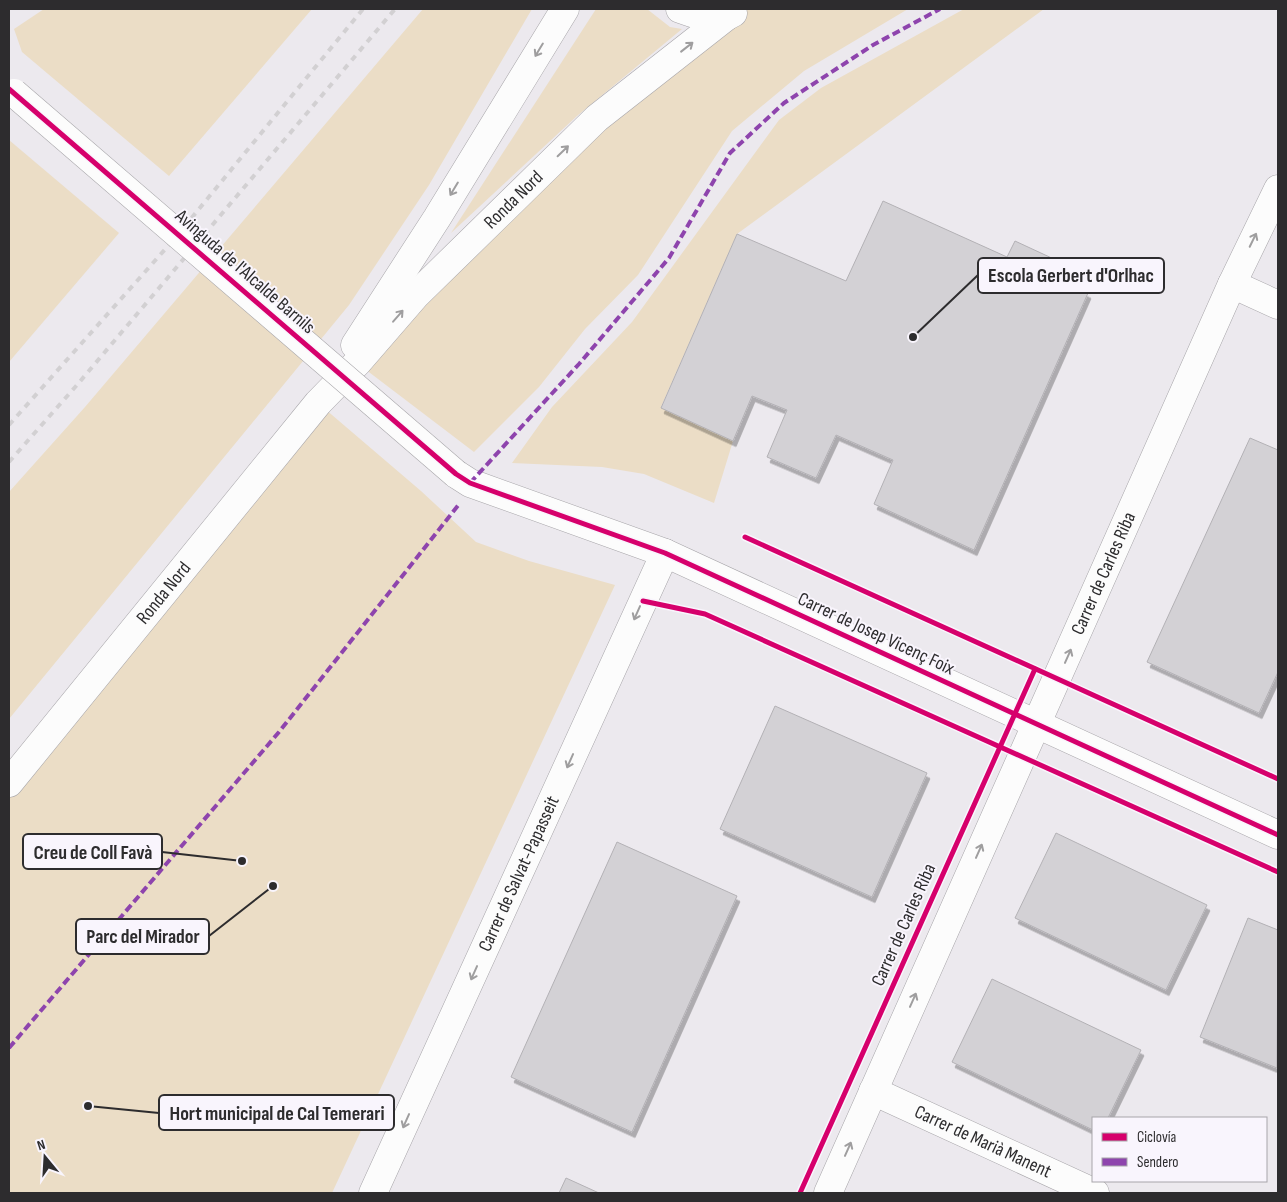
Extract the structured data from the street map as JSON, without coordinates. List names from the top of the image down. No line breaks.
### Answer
{"streets":{"street":["Ronda Nord","Avinguda de l'Alcalde Barnils","Carrer de Carles Riba","Carrer de Josep Vicenç Foix","Carrer de Salvat-Papasseit","Carrer de Marià Manent"]},"crossings":[["Avinguda de l'Alcalde Barnils","Carrer de Josep Vicenç Foix"],["Carrer de Carles Riba","Carrer de Josep Vicenç Foix"],["Carrer de Carles Riba","Carrer de Marià Manent"],["Carrer de Josep Vicenç Foix","Carrer de Salvat-Papasseit"]],"one_way":["Carrer de Carles Riba","Carrer de Salvat-Papasseit"],"places":["Escola Gerbert d'Orlhac","Creu de Coll Favà","Parc del Mirador","Hort municipal de Cal Temerari"],"legend":["Ciclovía","Sendero"],"north":"top"}
